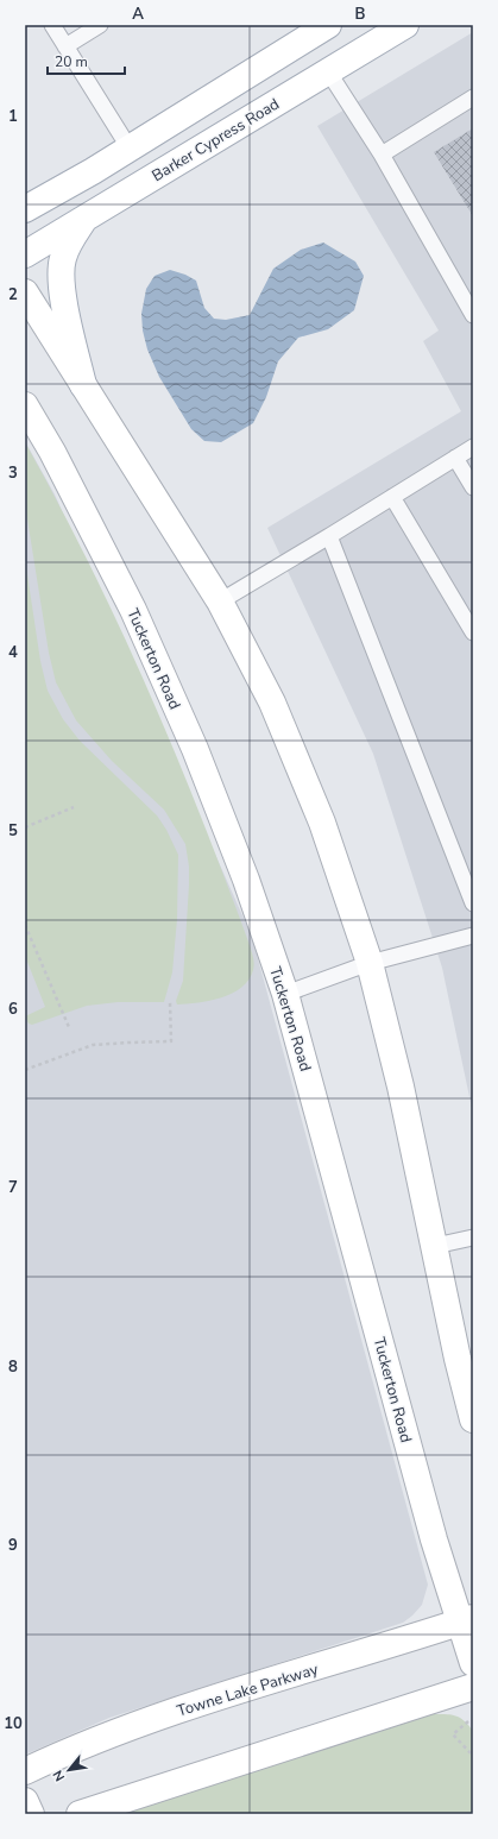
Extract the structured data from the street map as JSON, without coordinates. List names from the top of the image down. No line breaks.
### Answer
{"streets":{"main road":["Barker Cypress Road","Tuckerton Road","Towne Lake Parkway"]},"crossings":[["Tuckerton Road","Towne Lake Parkway"]],"scale_bar":"20 m","north":"bottom left","grid":{"columns":["A","B"],"rows":["1","2","3","4","5","6","7","8","9","10"]}}
